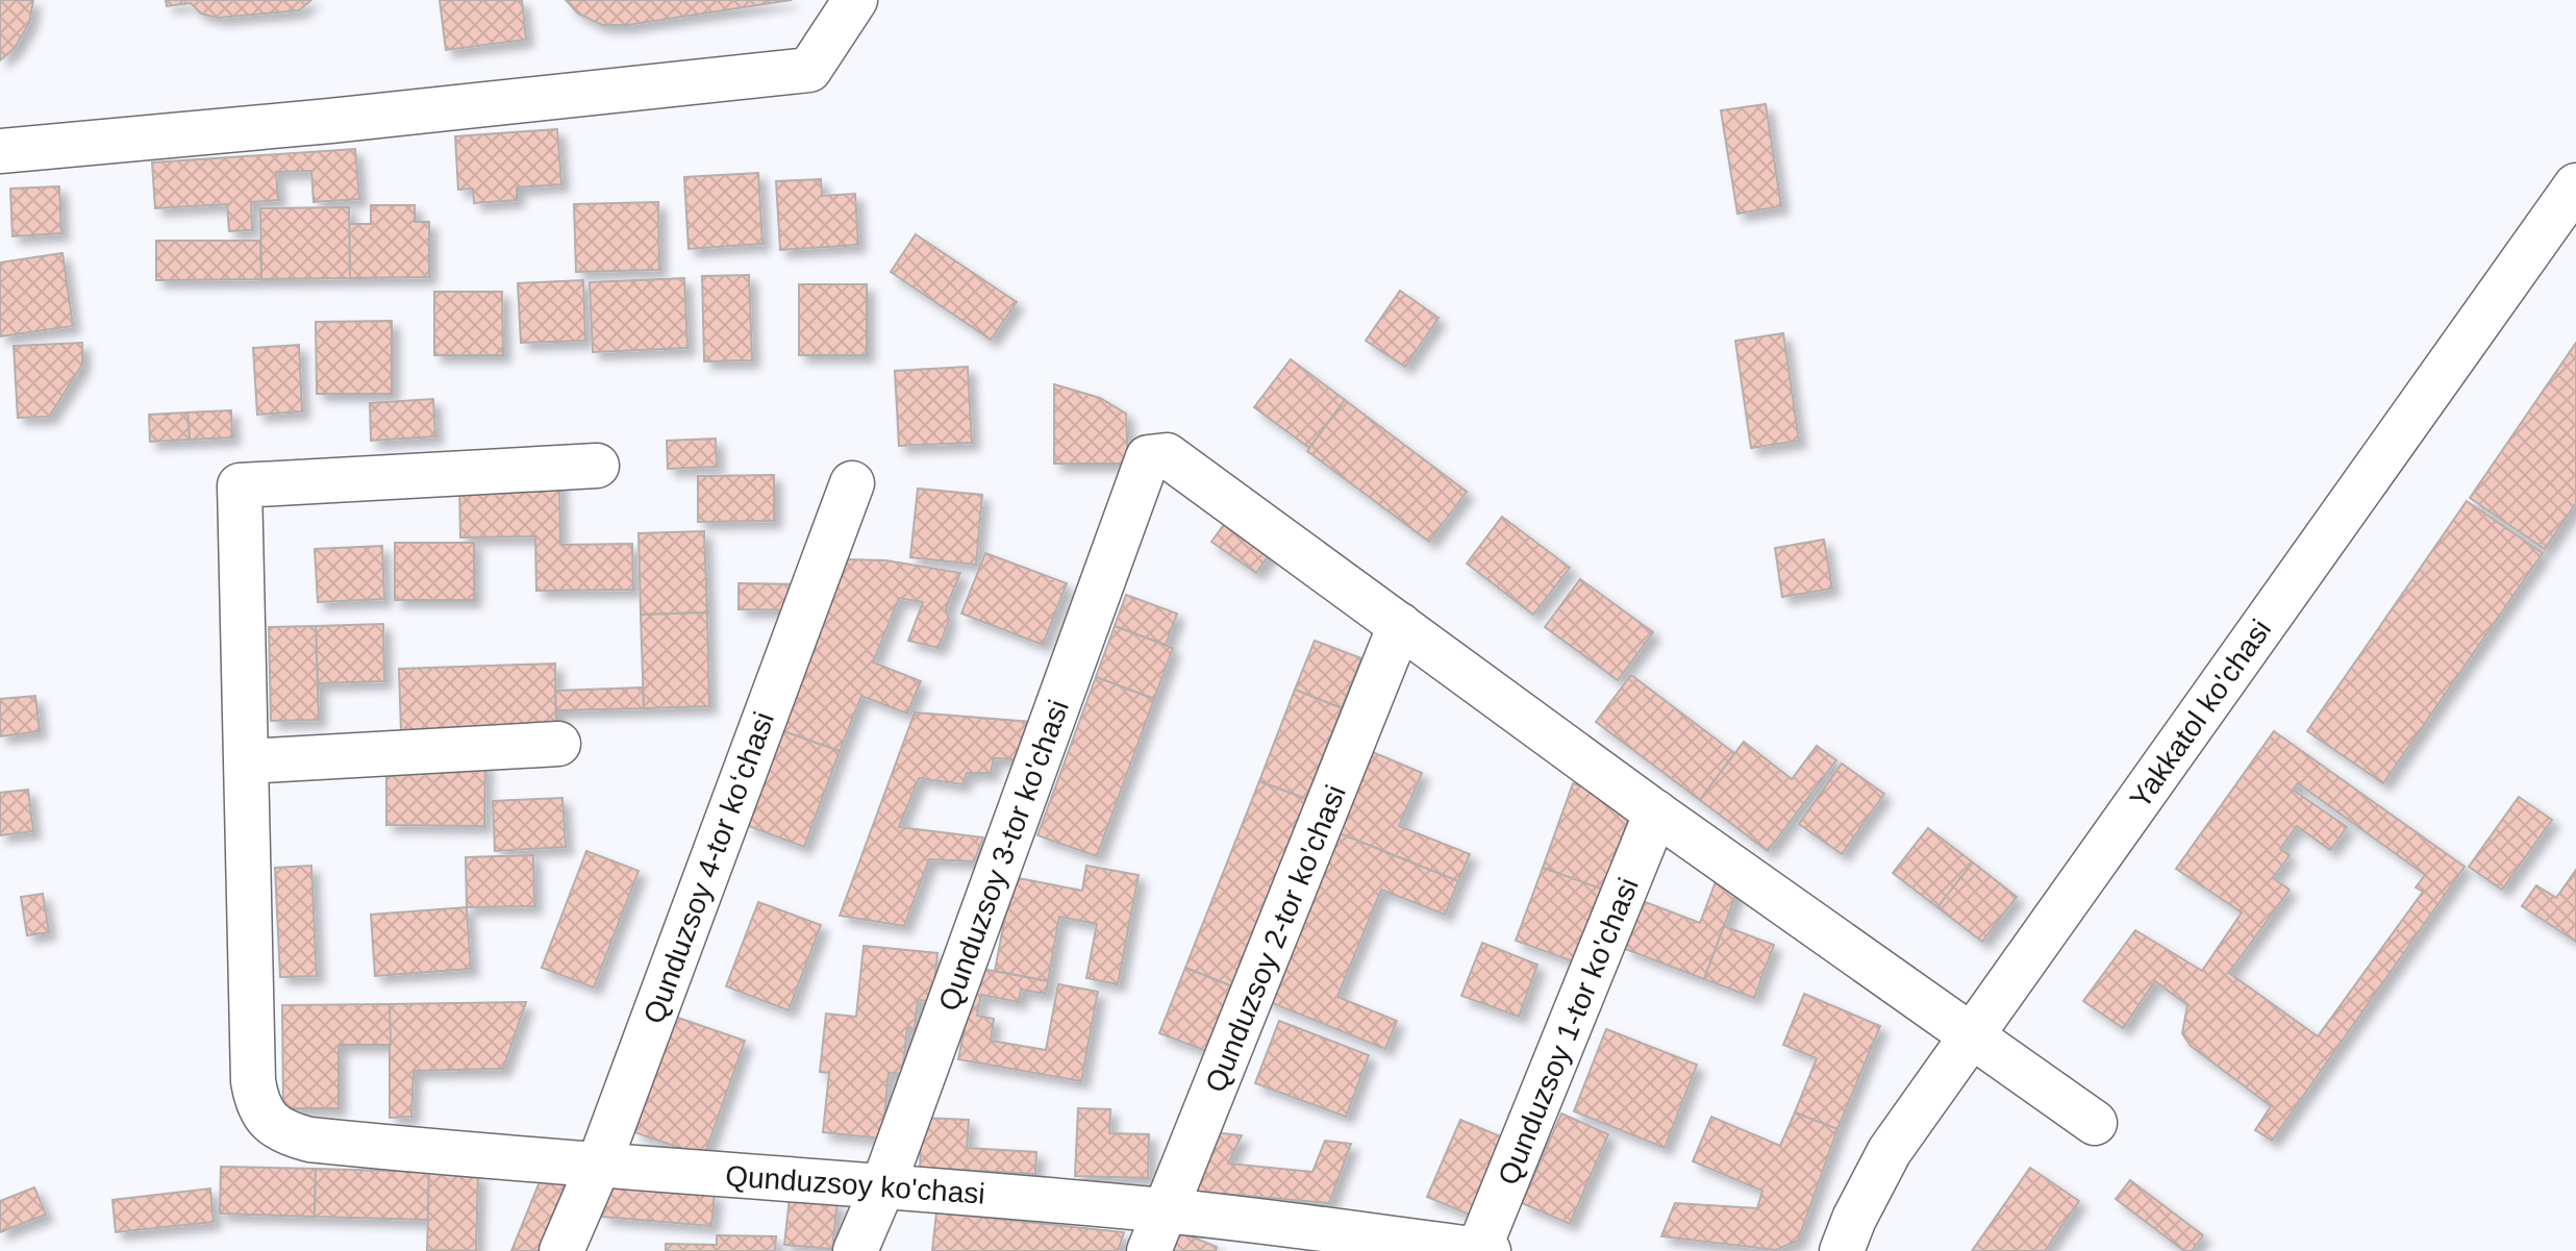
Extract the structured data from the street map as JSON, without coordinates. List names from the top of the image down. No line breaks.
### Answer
{"streets":{"street":["Yakkatol ko'chasi","Qunduzsoy 3-tor ko'chasi","Qunduzsoy 4-tor koʻchasi","Qunduzsoy 2-tor ko'chasi","Qunduzsoy 1-tor ko'chasi","Qunduzsoy ko'chasi"]},"crossings":[["Qunduzsoy 3-tor ko'chasi","Qunduzsoy 2-tor ko'chasi"],["Qunduzsoy 3-tor ko'chasi","Qunduzsoy ko'chasi"],["Qunduzsoy 4-tor koʻchasi","Qunduzsoy ko'chasi"],["Qunduzsoy 2-tor ko'chasi","Qunduzsoy ko'chasi"],["Qunduzsoy 1-tor ko'chasi","Qunduzsoy ko'chasi"]]}
